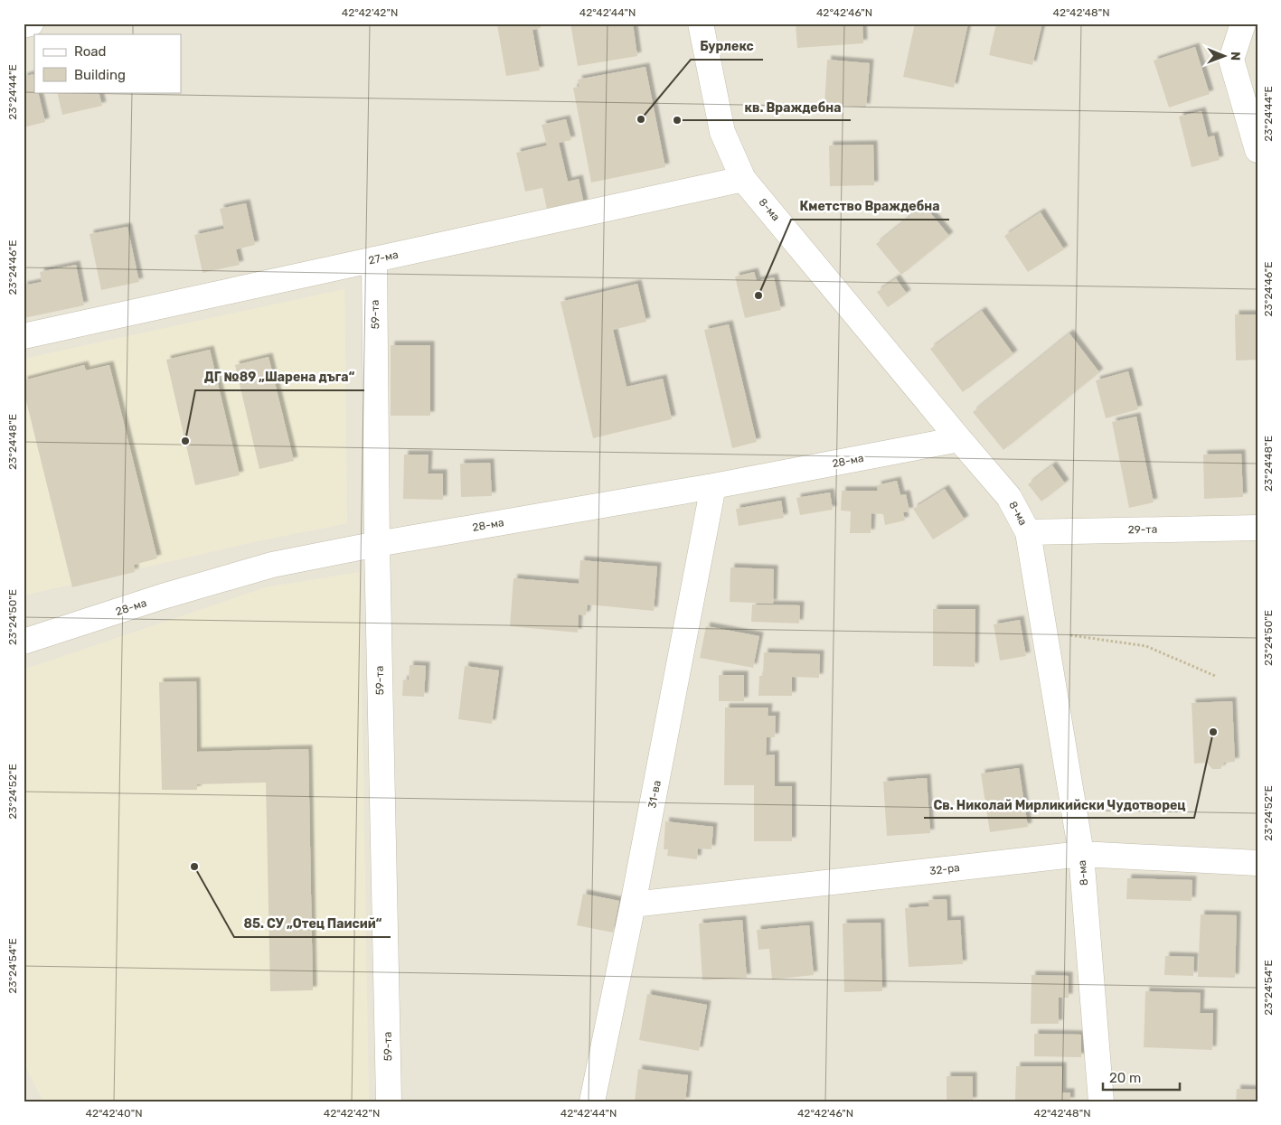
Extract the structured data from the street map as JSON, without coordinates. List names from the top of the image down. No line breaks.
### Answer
{"streets":{"street":["8-ма","27-ма","59-та","28-ма","29-та","31-ва","32-ра"]},"crossings":[["8-ма","27-ма"],["8-ма","28-ма"],["8-ма","29-та"],["8-ма","32-ра"],["27-ма","59-та"],["59-та","28-ма"],["28-ма","31-ва"],["31-ва","32-ра"]],"places":["Бурлекс","кв. Враждебна","Кметство Враждебна","ДГ №89 „Шарена дъга“","Св. Николай Мирликийски Чудотворец","85. СУ „Отец Паисий“"],"legend":["Road","Building"],"scale_bar":"20 m","north":"right","coordinates":["42°42'42\"N","42°42'44\"N","42°42'46\"N","42°42'48\"N","23°24'44\"E","23°24'46\"E","23°24'48\"E","23°24'50\"E","23°24'52\"E","23°24'54\"E","42°42'40\"N"]}
